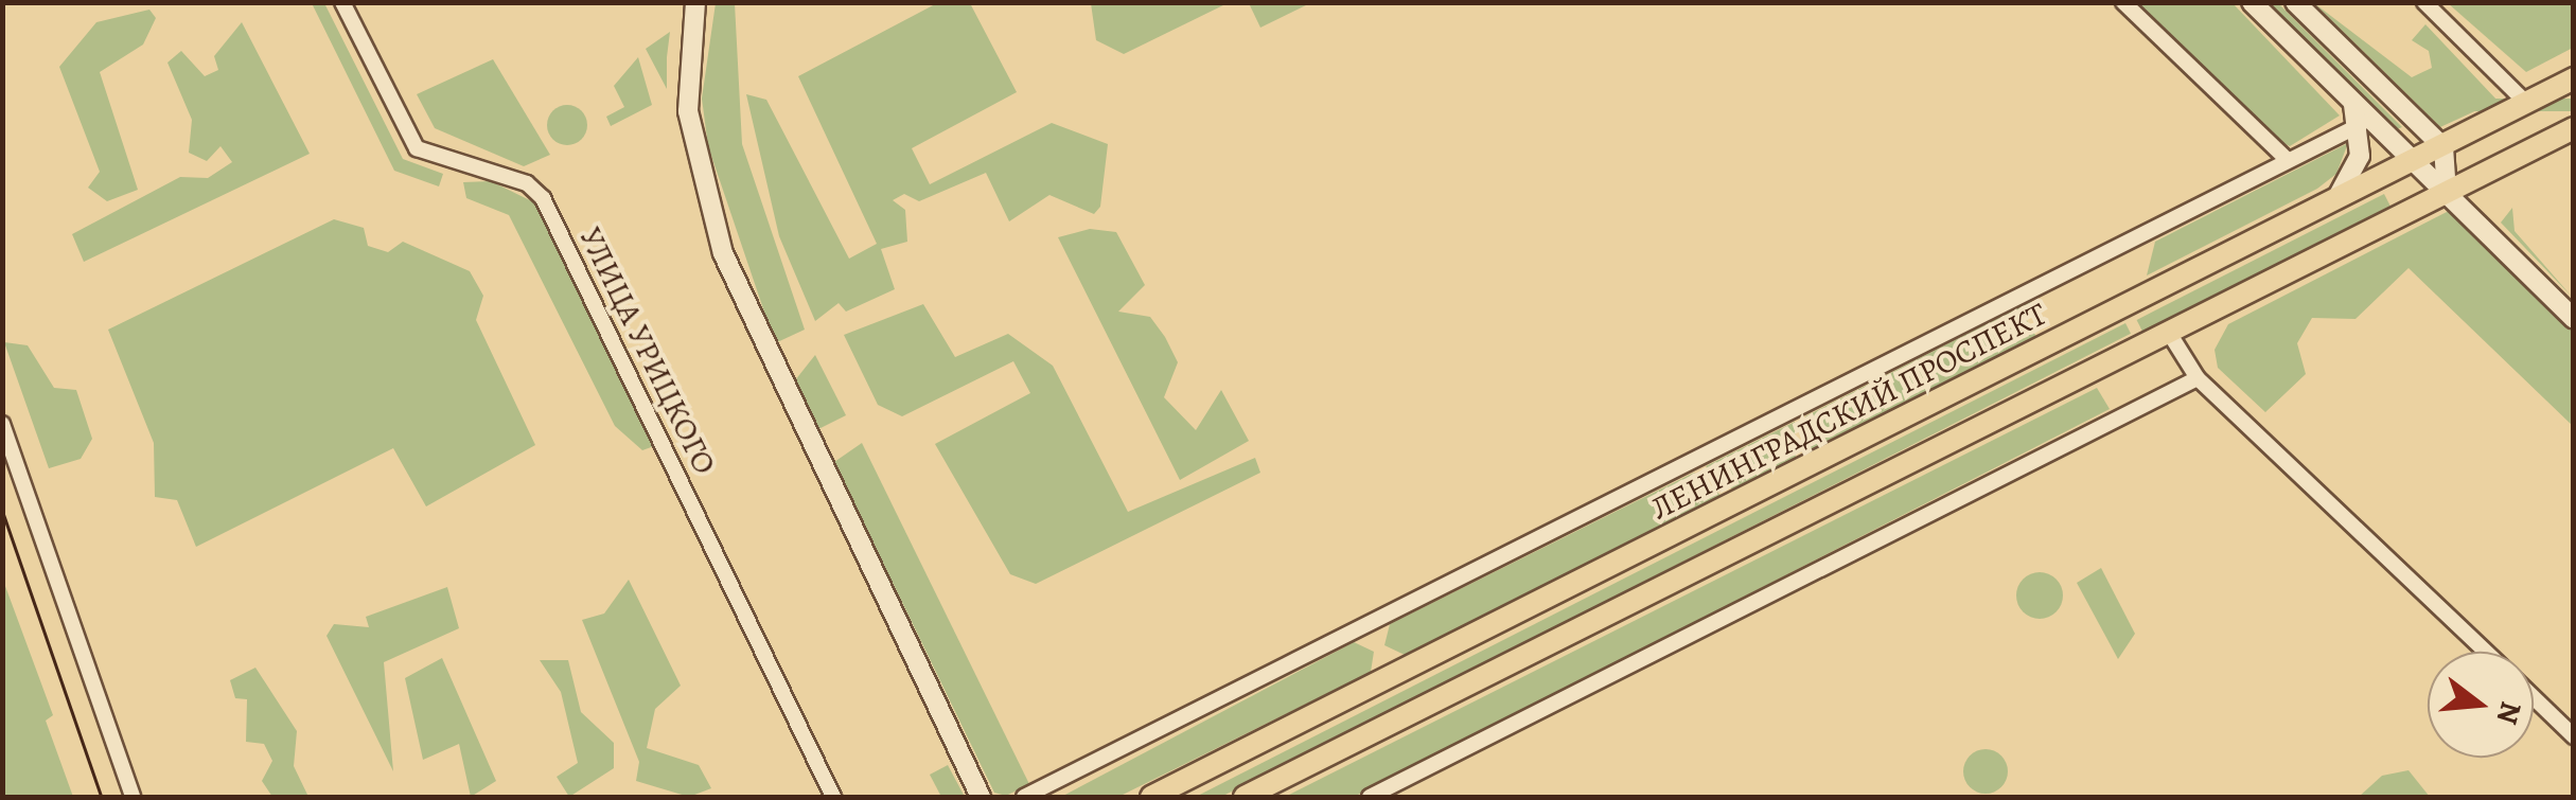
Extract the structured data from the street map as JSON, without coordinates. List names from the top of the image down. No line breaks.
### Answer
{"streets":{"main road":["ЛЕНИНГРАДСКИЙ ПРОСПЕКТ"],"street":["УЛИЦА УРИЦКОГО"]},"north":"right"}
